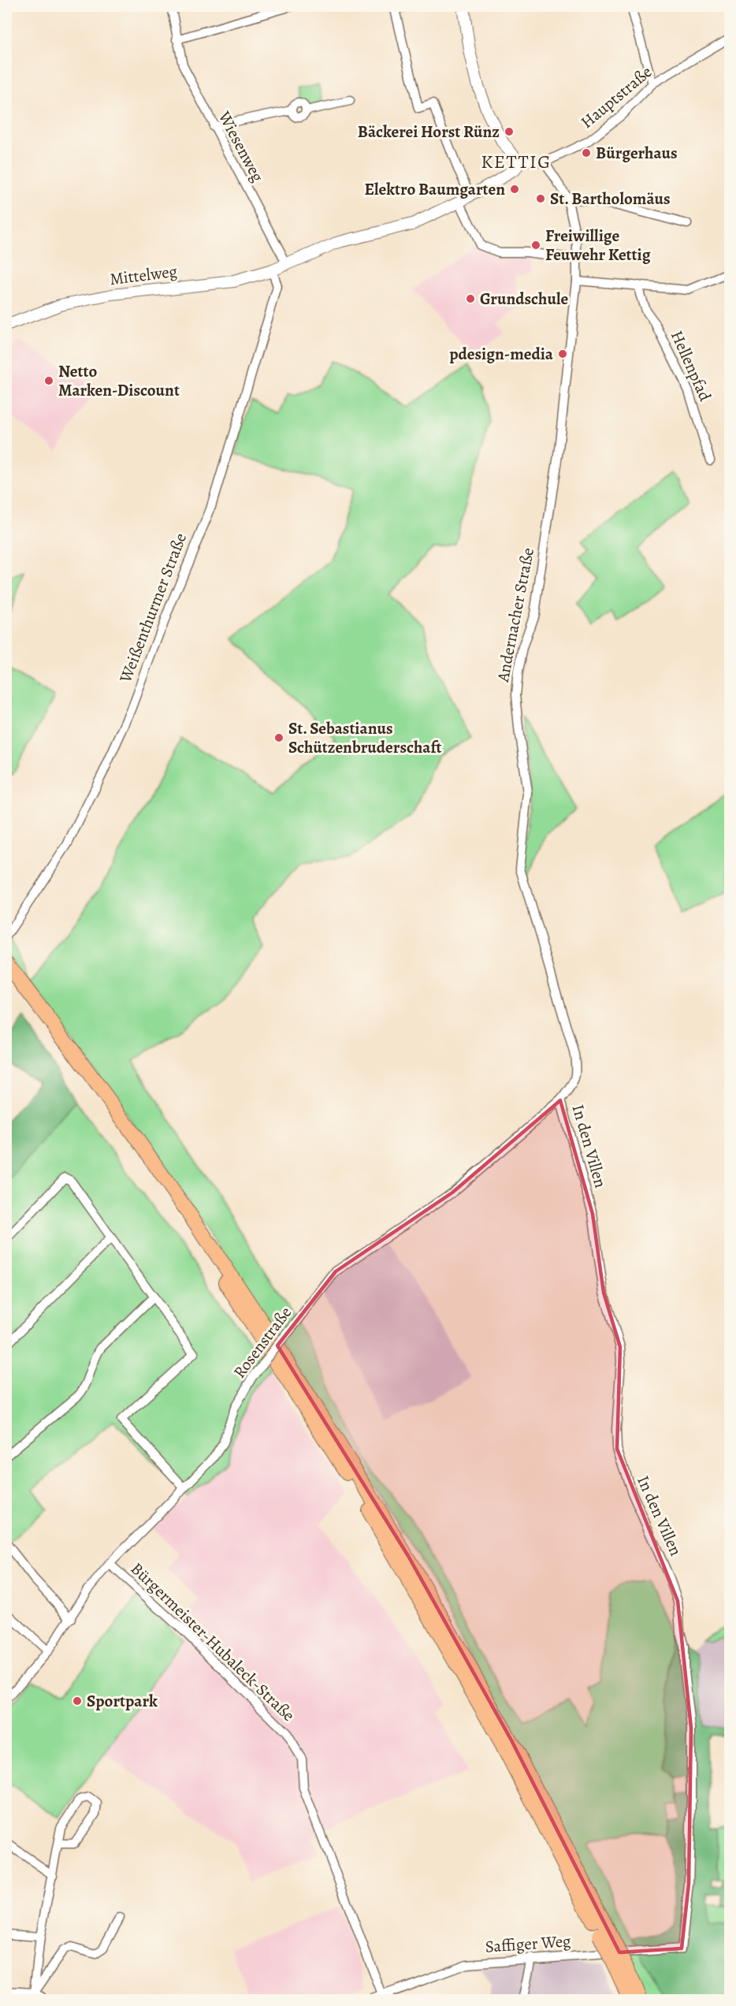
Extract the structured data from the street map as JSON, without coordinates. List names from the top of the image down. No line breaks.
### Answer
{"streets":{"street":["Hauptstraße","Wiesenweg","Mittelweg","Hellenpfad","Weißenthurmer Straße","Andernacher Straße","In den Villen","Rosenstraße","Bürgermeister-Hubaleck-Straße","Saffiger Weg"]},"crossings":[["Hauptstraße","Andernacher Straße"],["Wiesenweg","Mittelweg"],["Mittelweg","Weißenthurmer Straße"],["Andernacher Straße","Rosenstraße"],["In den Villen","Rosenstraße"],["In den Villen","Saffiger Weg"],["Rosenstraße","Bürgermeister-Hubaleck-Straße"],["Bürgermeister-Hubaleck-Straße","Saffiger Weg"]],"districts":["KETTIG"],"places":["Bäckerei Horst Rünz","Bürgerhaus","Elektro Baumgarten","St. Bartholomäus","Freiwillige Feuwehr Kettig","Grundschule","pdesign-media","Netto Marken-Discount","St. Sebastianus Schützenbruderschaft","Sportpark"]}
